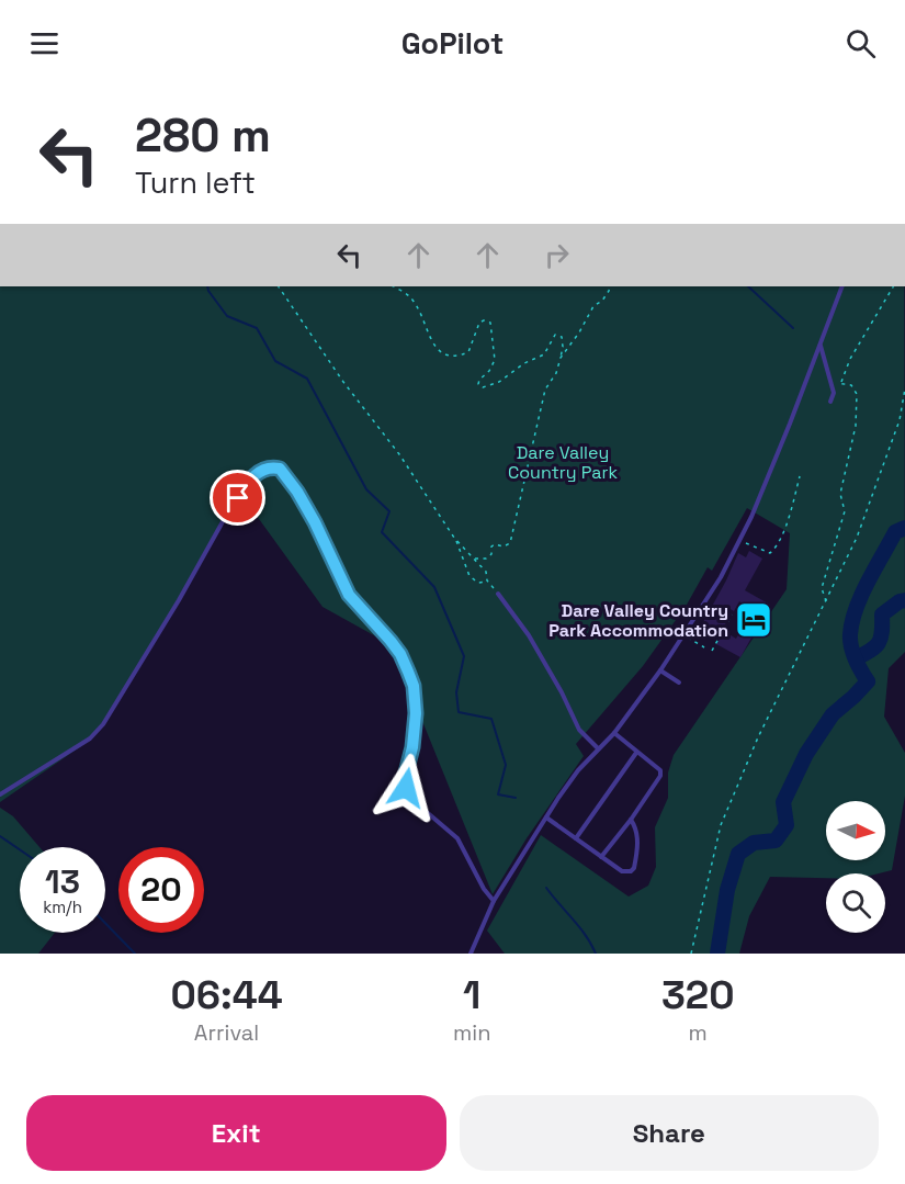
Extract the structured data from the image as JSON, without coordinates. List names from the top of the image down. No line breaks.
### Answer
{"parks":["Dare Valley Country Park"],"places":{"hotel":["Dare Valley Country Park Accommodation"]},"north":"right","page":{"header":"GoPilot","turn":["280 m","Turn left"],"speed":"13 km/h","limit":"20","eta":["06:44","Arrival","1","min","320","m"],"buttons":["Exit","Share"]}}
